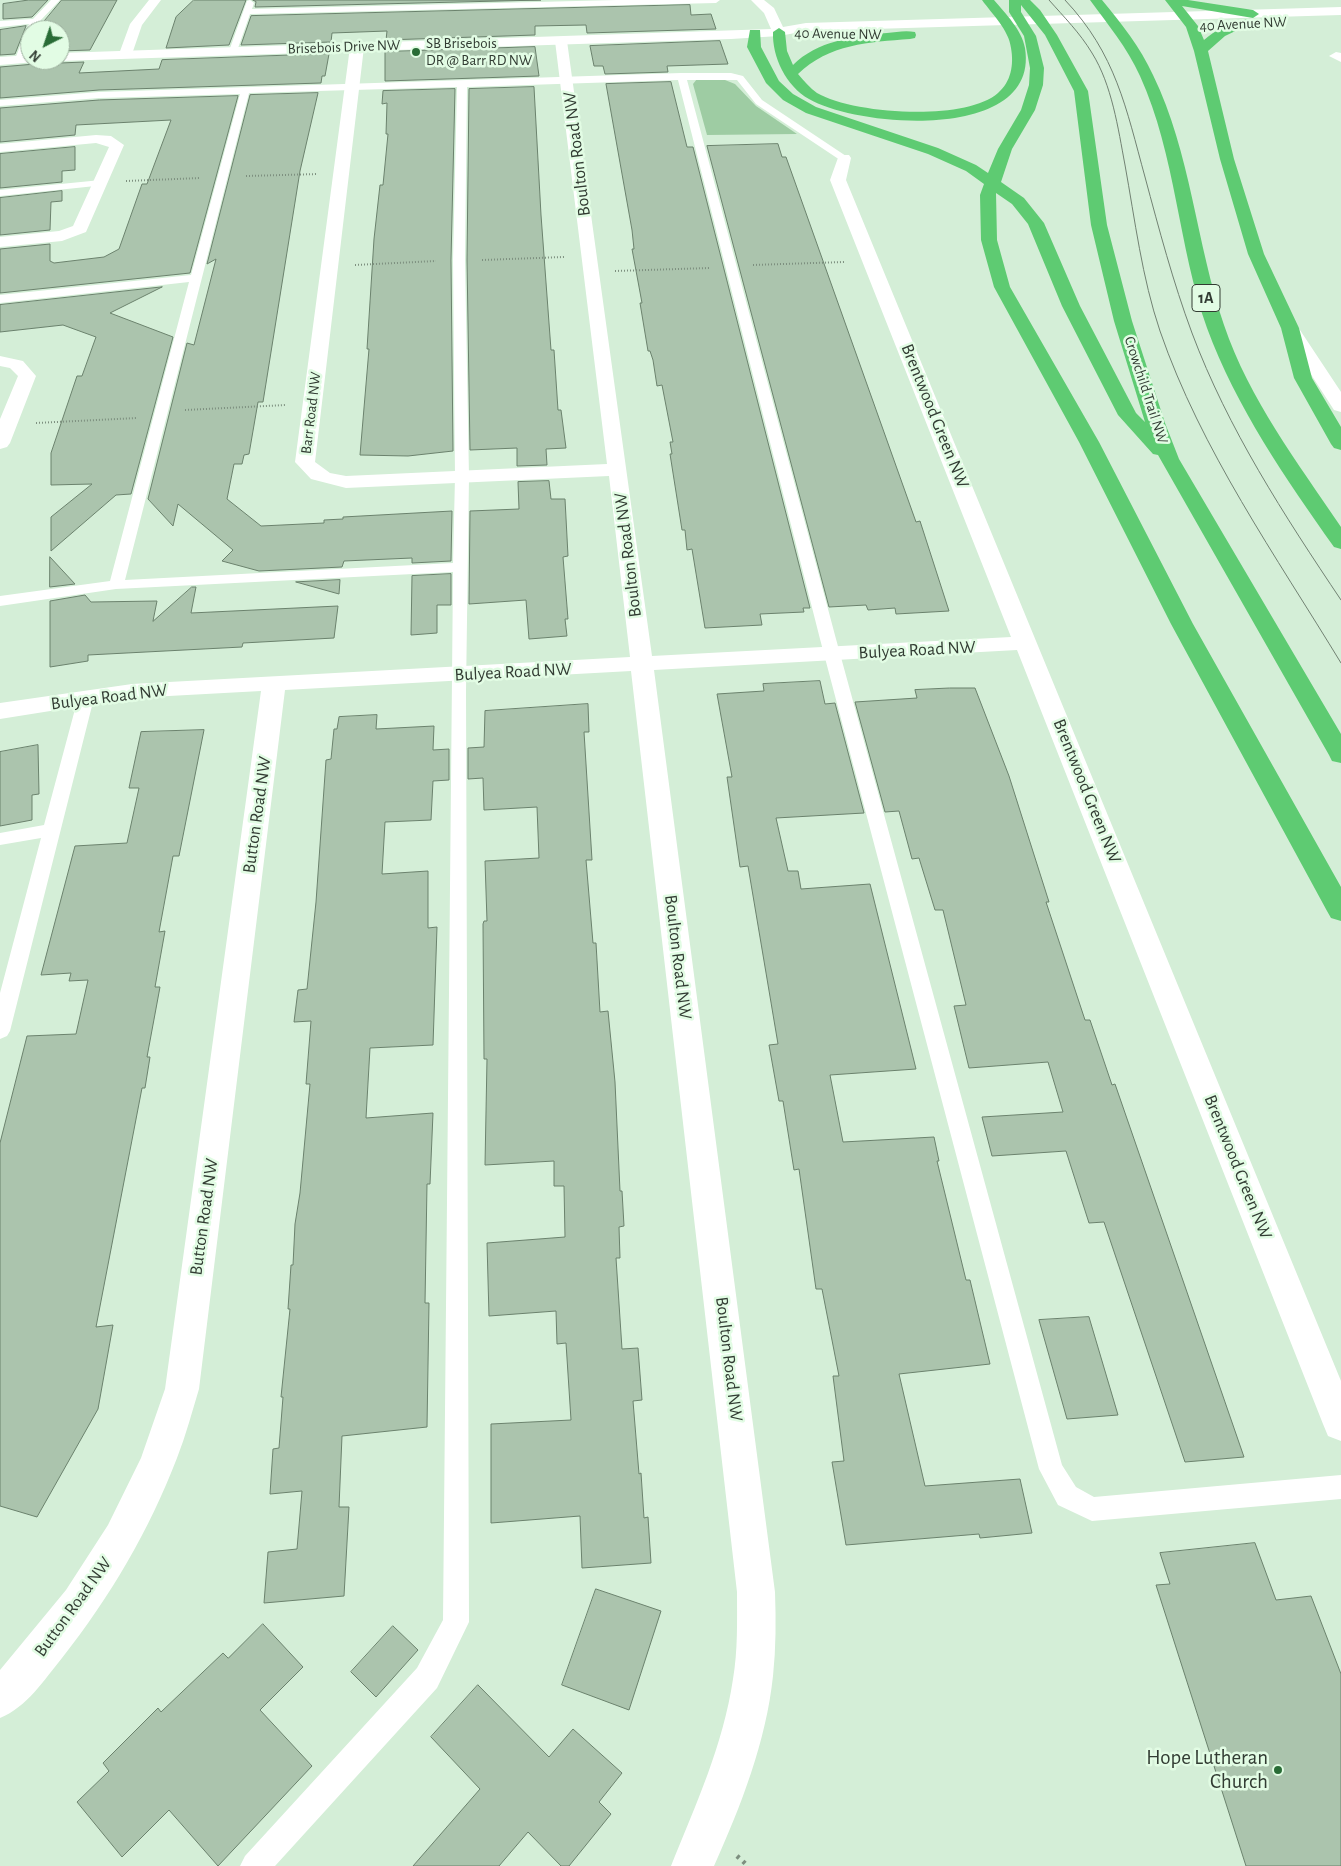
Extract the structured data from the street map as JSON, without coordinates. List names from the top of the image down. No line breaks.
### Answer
{"streets":{"highway":["1A","Crowchild Trail NW"],"street":["40 Avenue NW","Brisebois Drive NW","Boulton Road NW","Barr Road NW","Brentwood Green NW","Bulyea Road NW","Button Road NW"]},"crossings":[["40 Avenue NW","Brisebois Drive NW"],["Brisebois Drive NW","Boulton Road NW"],["Brisebois Drive NW","Barr Road NW"],["Boulton Road NW","Barr Road NW"],["Boulton Road NW","Bulyea Road NW"],["Brentwood Green NW","Bulyea Road NW"],["Bulyea Road NW","Button Road NW"]],"places":["SB Brisebois DR @ Barr RD NW","Hope Lutheran Church"],"north":"bottom left"}
